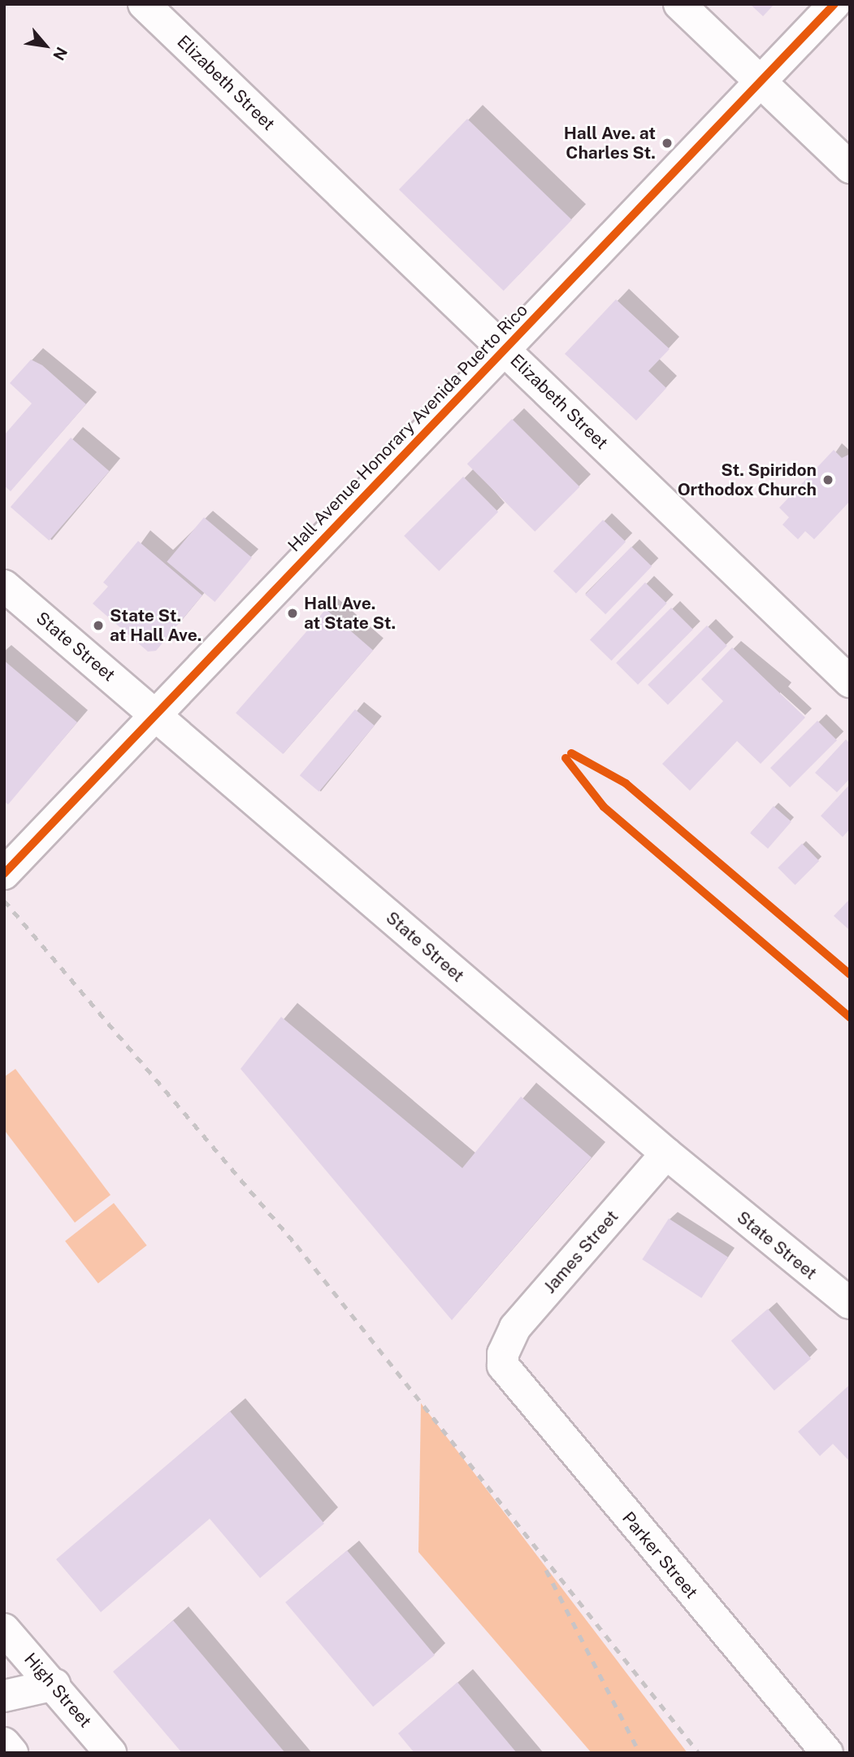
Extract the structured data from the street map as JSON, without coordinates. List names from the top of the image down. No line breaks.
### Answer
{"streets":{"street":["Elizabeth Street","Hall Avenue Honorary Avenida Puerto Rico","State Street","James Street","Parker Street","High Street"]},"crossings":[["Elizabeth Street","Hall Avenue Honorary Avenida Puerto Rico"],["Hall Avenue Honorary Avenida Puerto Rico","State Street"],["State Street","James Street"],["James Street","Parker Street"]],"places":["Hall Ave. at Charles St.","St. Spiridon Orthodox Church","Hall Ave. at State St.","State St. at Hall Ave."],"north":"bottom right"}
